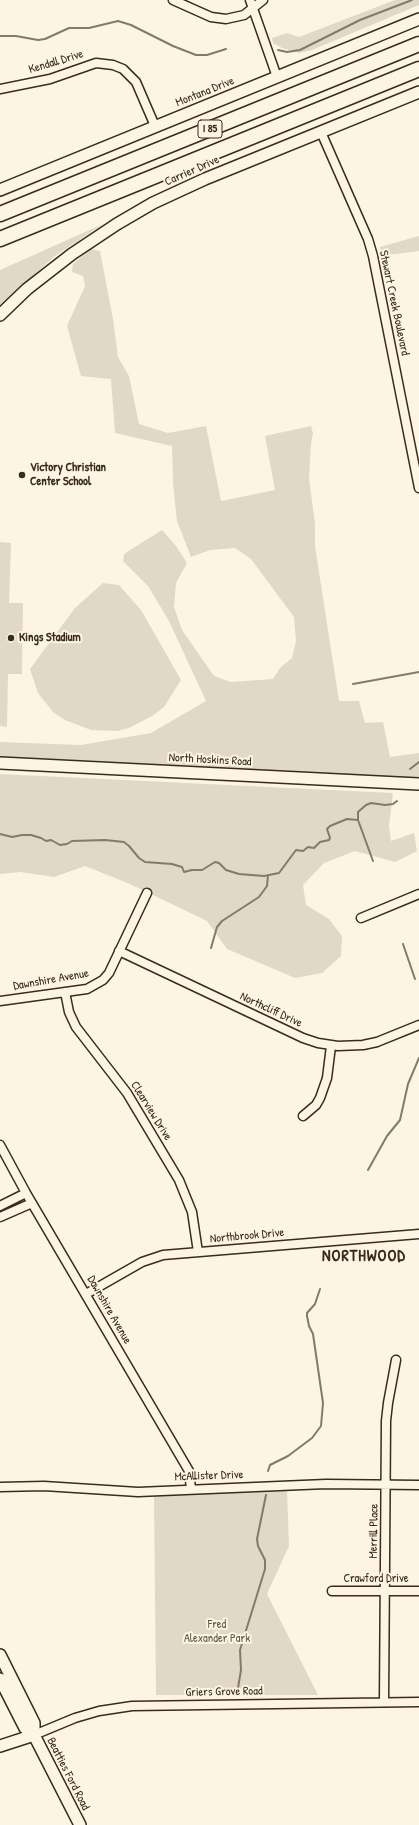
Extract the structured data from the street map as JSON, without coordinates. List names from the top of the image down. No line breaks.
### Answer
{"streets":{"highway":["I 85"],"street":["Kendall Drive","Montana Drive","Carrier Drive","Stewart Creek Boulevard","North Hoskins Road","Dawnshire Avenue","Northcliff Drive","Clearview Drive","Northbrook Drive","McAllister Drive","Merrill Place","Crawford Drive","Griers Grove Road","Beatties Ford Road"]},"crossings":[["Kendall Drive","Montana Drive"],["Carrier Drive","Stewart Creek Boulevard"],["Dawnshire Avenue","Northcliff Drive"],["Dawnshire Avenue","Clearview Drive"],["Dawnshire Avenue","Northbrook Drive"],["Dawnshire Avenue","McAllister Drive"],["Clearview Drive","Northbrook Drive"],["McAllister Drive","Merrill Place"],["Merrill Place","Crawford Drive"],["Merrill Place","Griers Grove Road"],["Griers Grove Road","Beatties Ford Road"]],"districts":["NORTHWOOD"],"parks":["Fred Alexander Park"],"places":["Victory Christian Center School","Kings Stadium"]}
